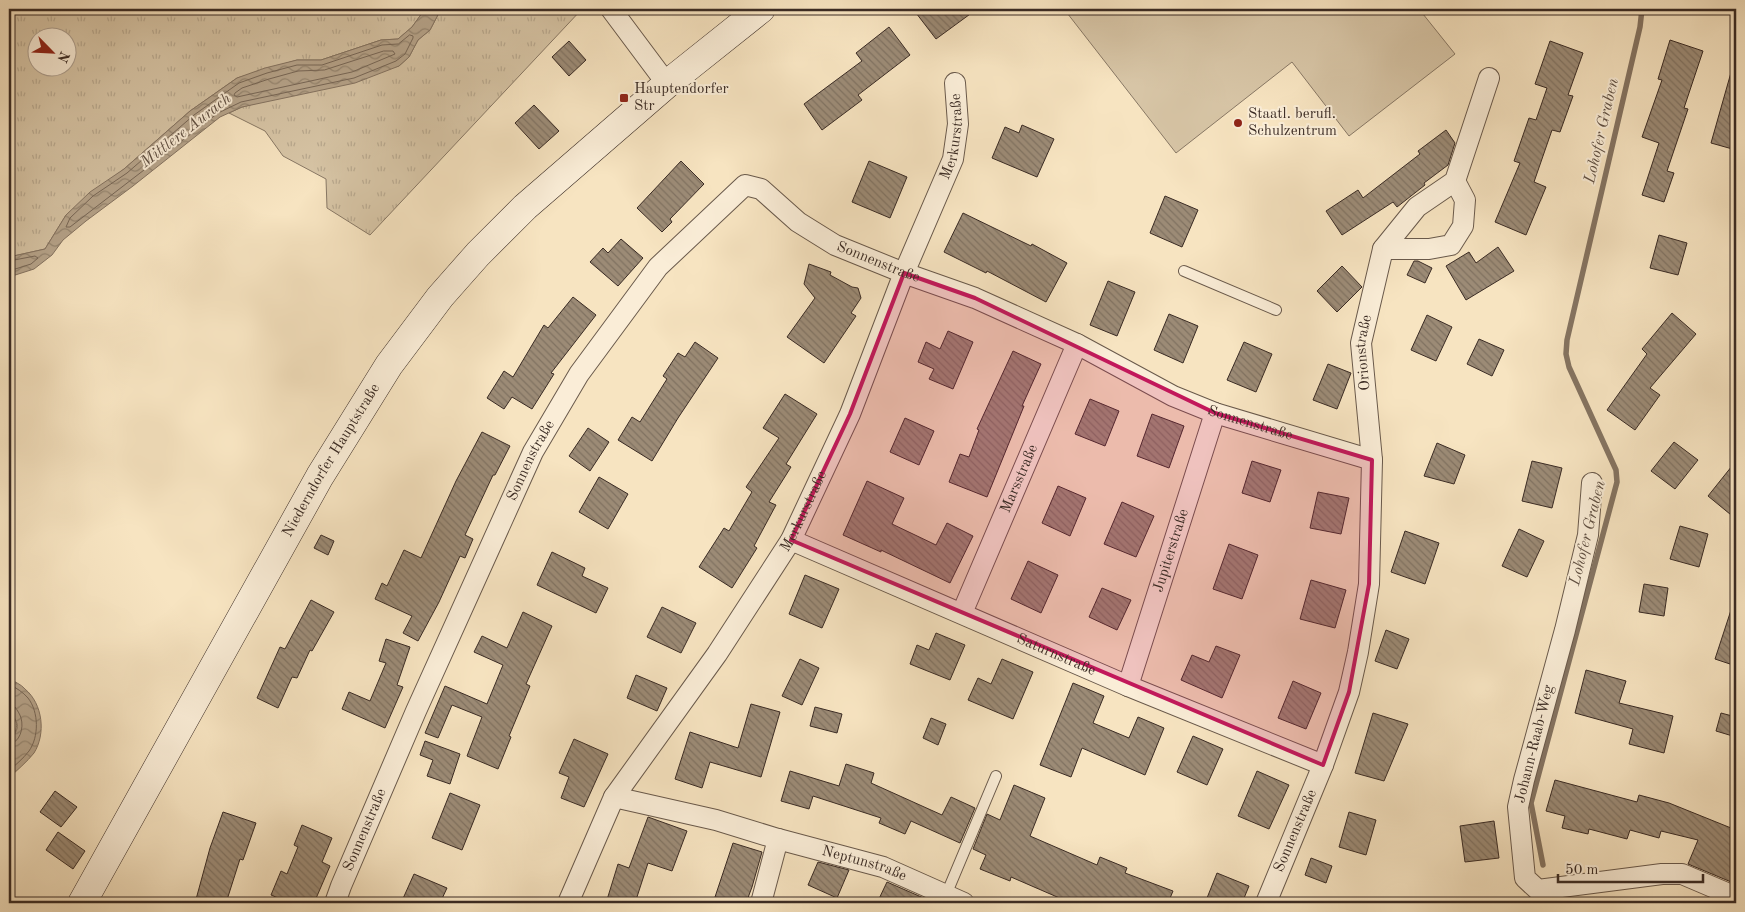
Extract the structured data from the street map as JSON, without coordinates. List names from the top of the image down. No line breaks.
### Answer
{"streets":{"street":["Merkurstraße","Sonnenstraße","Orionstraße","Niederndorfer Hauptstraße","Marsstraße","Jupiterstraße","Saturnstraße","Johann-Raab-Weg","Neptunstraße"]},"crossings":[["Merkurstraße","Sonnenstraße"],["Merkurstraße","Saturnstraße"],["Merkurstraße","Neptunstraße"],["Sonnenstraße","Orionstraße"],["Sonnenstraße","Marsstraße"],["Sonnenstraße","Jupiterstraße"],["Sonnenstraße","Saturnstraße"],["Marsstraße","Saturnstraße"],["Jupiterstraße","Saturnstraße"]],"water":["Mittlere Aurach","Lohofer Graben"],"places":{"transit":["Hauptendorfer Str"],"other":["Staatl. berufl. Schulzentrum"]},"scale_bar":"50 m","north":"bottom right"}
